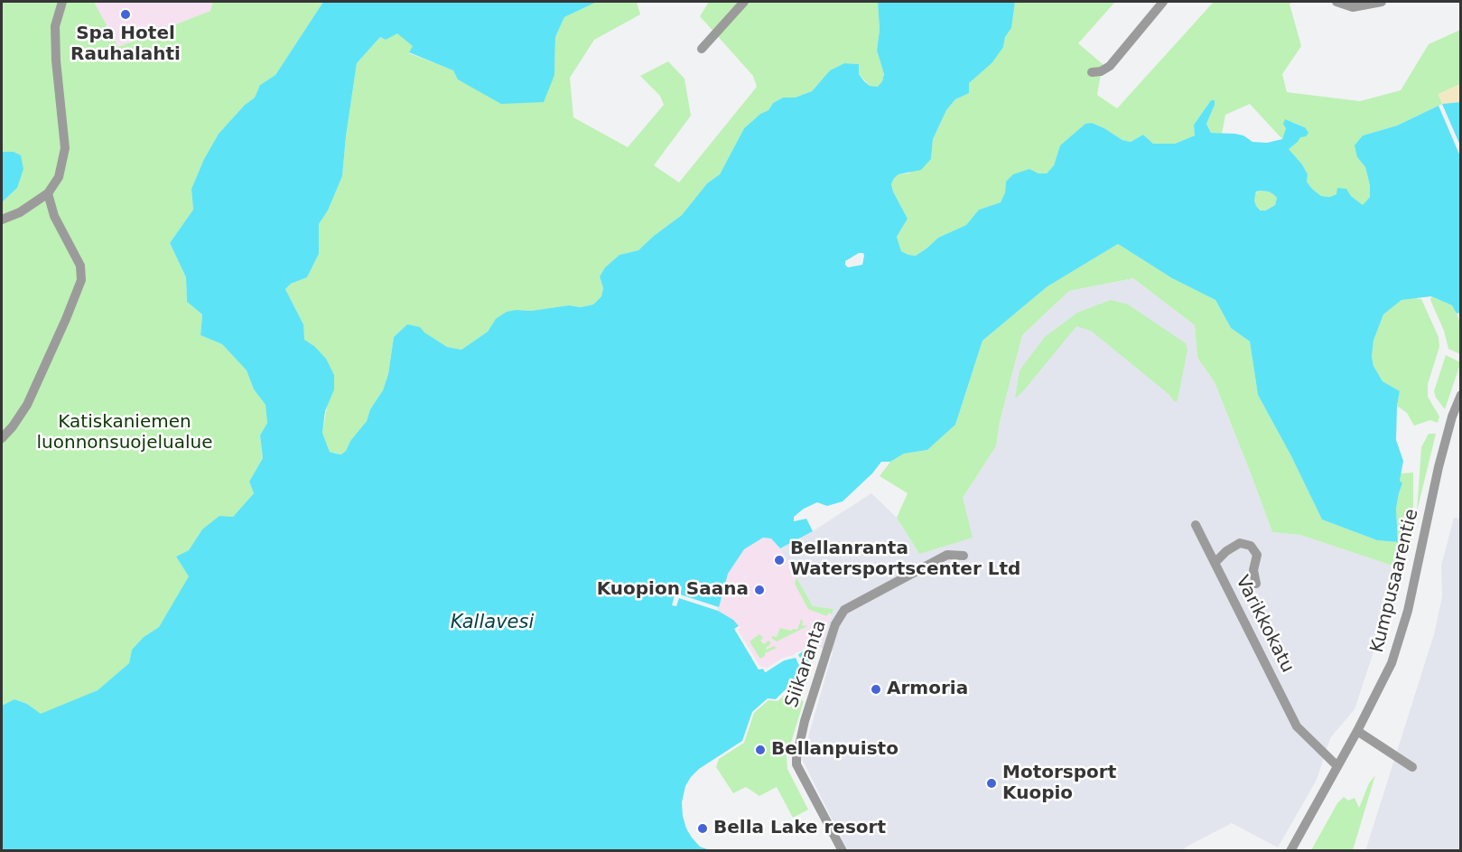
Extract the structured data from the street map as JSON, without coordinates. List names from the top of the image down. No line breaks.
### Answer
{"streets":{"street":["Kumpusaarentie","Varikkokatu","Siikaranta"]},"crossings":[["Kumpusaarentie","Varikkokatu"]],"water":["Kallavesi"],"parks":["Katiskaniemen luonnonsuojelualue"],"places":["Spa Hotel Rauhalahti","Bellanranta Watersportscenter Ltd","Kuopion Saana","Armoria","Bellanpuisto","Motorsport Kuopio","Bella Lake resort"]}
